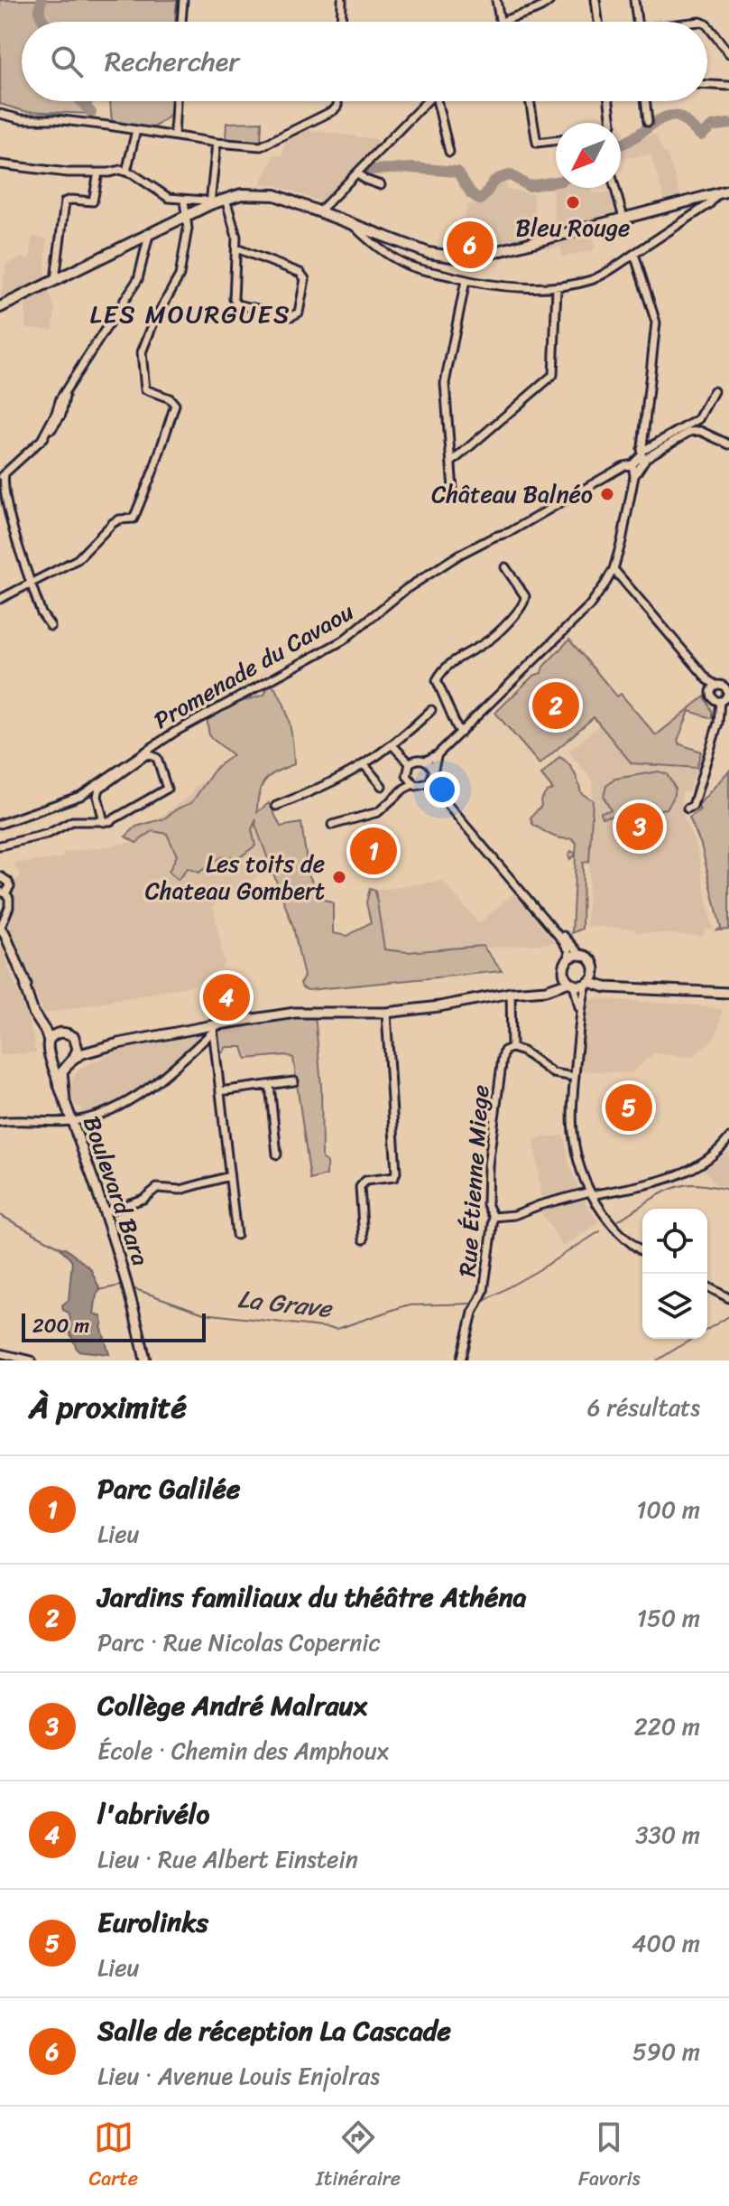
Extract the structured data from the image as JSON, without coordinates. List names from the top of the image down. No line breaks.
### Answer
{"streets":{"street":["Promenade du Cavaou","Rue Étienne Miege","Boulevard Bara"]},"districts":["LES MOURGUES"],"water":["La Grave"],"places":["Bleu Rouge","Château Balnéo","Les toits de Chateau Gombert"],"scale_bar":"200 m","north":"bottom left","page":{"search":"Rechercher","pins":["6","2","3","1","4","5"],"scale":"200 m","heading":["À proximité","6 résultats"],"list":[{"mark":"1","name":"Parc Galilée","note":"Lieu","value":"100 m"},{"mark":"2","name":"Jardins familiaux du théâtre Athéna","note":"Parc · Rue Nicolas Copernic","value":"150 m"},{"mark":"3","name":"Collège André Malraux","note":"École · Chemin des Amphoux","value":"220 m"},{"mark":"4","name":"l'abrivélo","note":"Lieu · Rue Albert Einstein","value":"330 m"},{"mark":"5","name":"Eurolinks","note":"Lieu","value":"400 m"},{"mark":"6","name":"Salle de réception La Cascade","note":"Lieu · Avenue Louis Enjolras","value":"590 m"}],"nav":["Carte","Itinéraire","Favoris"]}}
